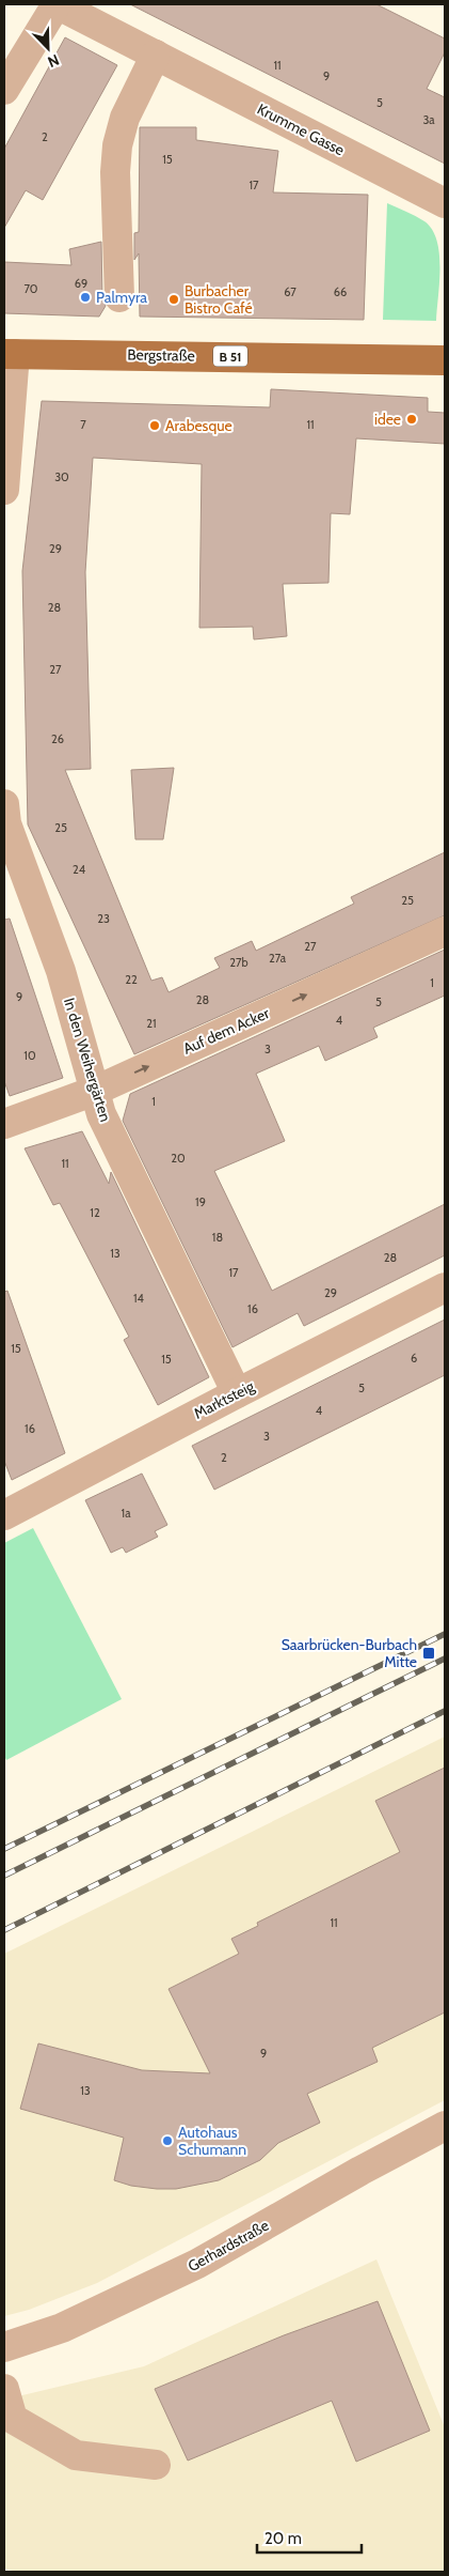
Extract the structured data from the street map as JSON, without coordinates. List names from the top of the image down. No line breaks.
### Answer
{"streets":{"main road":["Bergstraße","B 51"],"street":["Krumme Gasse","Auf dem Acker","In den Weihergärten","Marktsteig","Gerhardstraße"]},"crossings":[["Auf dem Acker","In den Weihergärten"],["In den Weihergärten","Marktsteig"]],"one_way":["Auf dem Acker"],"places":{"other":["Palmyra","Burbacher Bistro Café","idee","Arabesque","Autohaus Schumann"],"transit":["Saarbrücken-Burbach Mitte"]},"house_numbers":["11","9","5","3a","2","15","17","69","70","67","66","7","11","30","29","28","27","26","25","24","25","23","27","27a","27b","22","1","9","28","5","4","21","3","10","1","20","11","19","12","18","13","28","17","29","14","16","15","6","15","5","4","16","3","2","1a","11","9","13"],"scale_bar":"20 m","north":"bottom right"}
